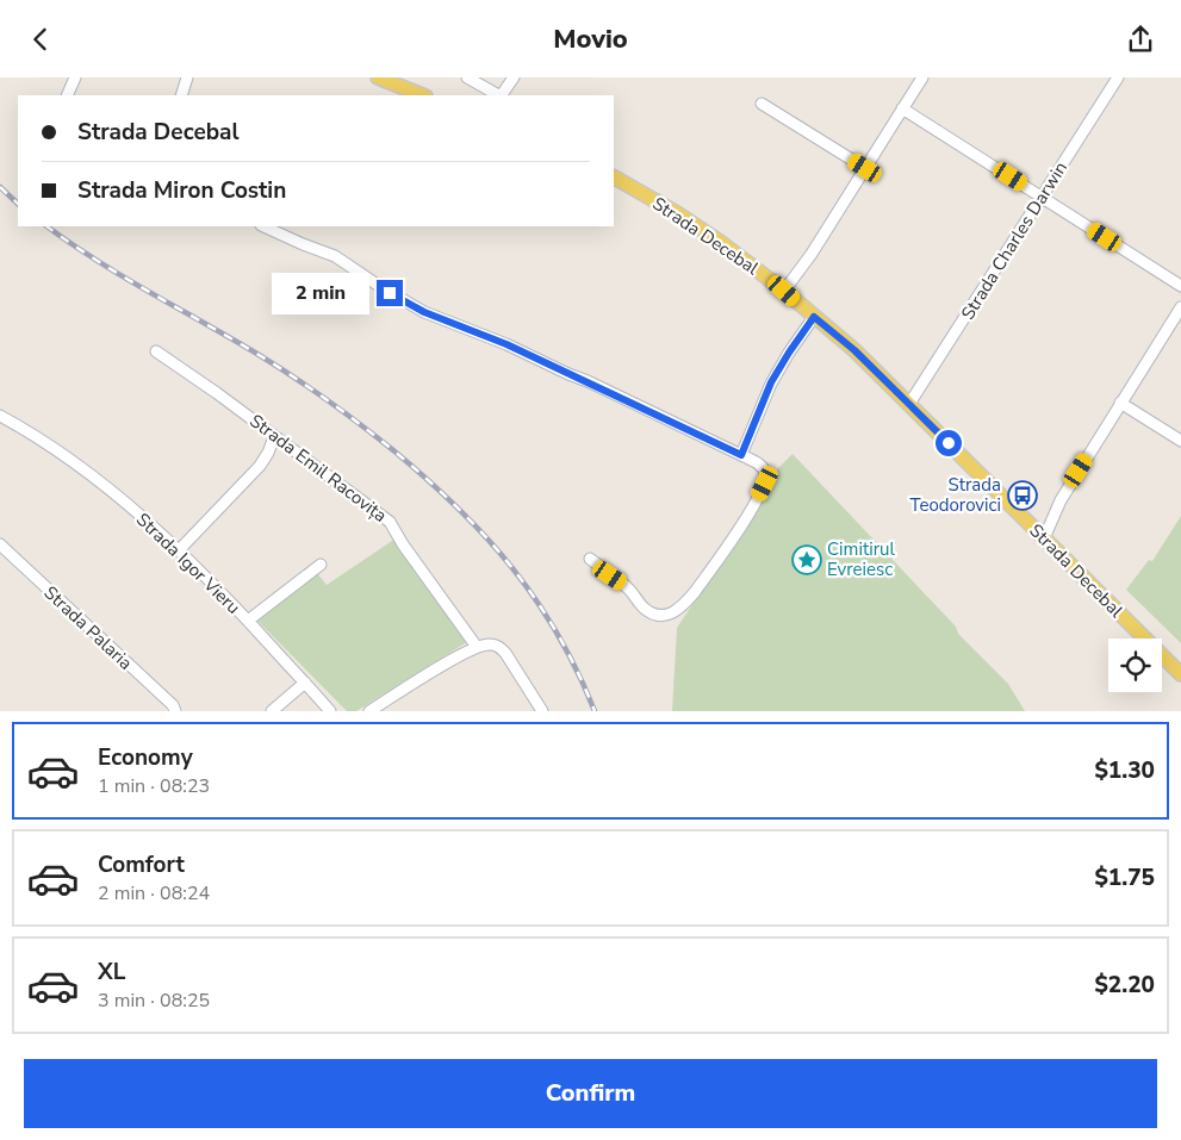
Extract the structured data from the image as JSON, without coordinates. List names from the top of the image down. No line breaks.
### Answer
{"streets":{"main road":["Strada Decebal"],"street":["Strada Charles Darwin","Strada Emil Racovița","Strada Igor Vieru","Strada Palaria"]},"crossings":[["Strada Decebal","Strada Charles Darwin"]],"places":{"bus stop":["Strada Teodorovici"],"place":["Cimitirul Evreiesc"]},"page":{"header":"Movio","banner":["Strada Decebal","Strada Miron Costin"],"bubble":"2 min","list":[{"name":"Economy","note":"1 min · 08:23","value":"$1.30"},{"name":"Comfort","note":"2 min · 08:24","value":"$1.75"},{"name":"XL","note":"3 min · 08:25","value":"$2.20"}],"buttons":"Confirm"}}
